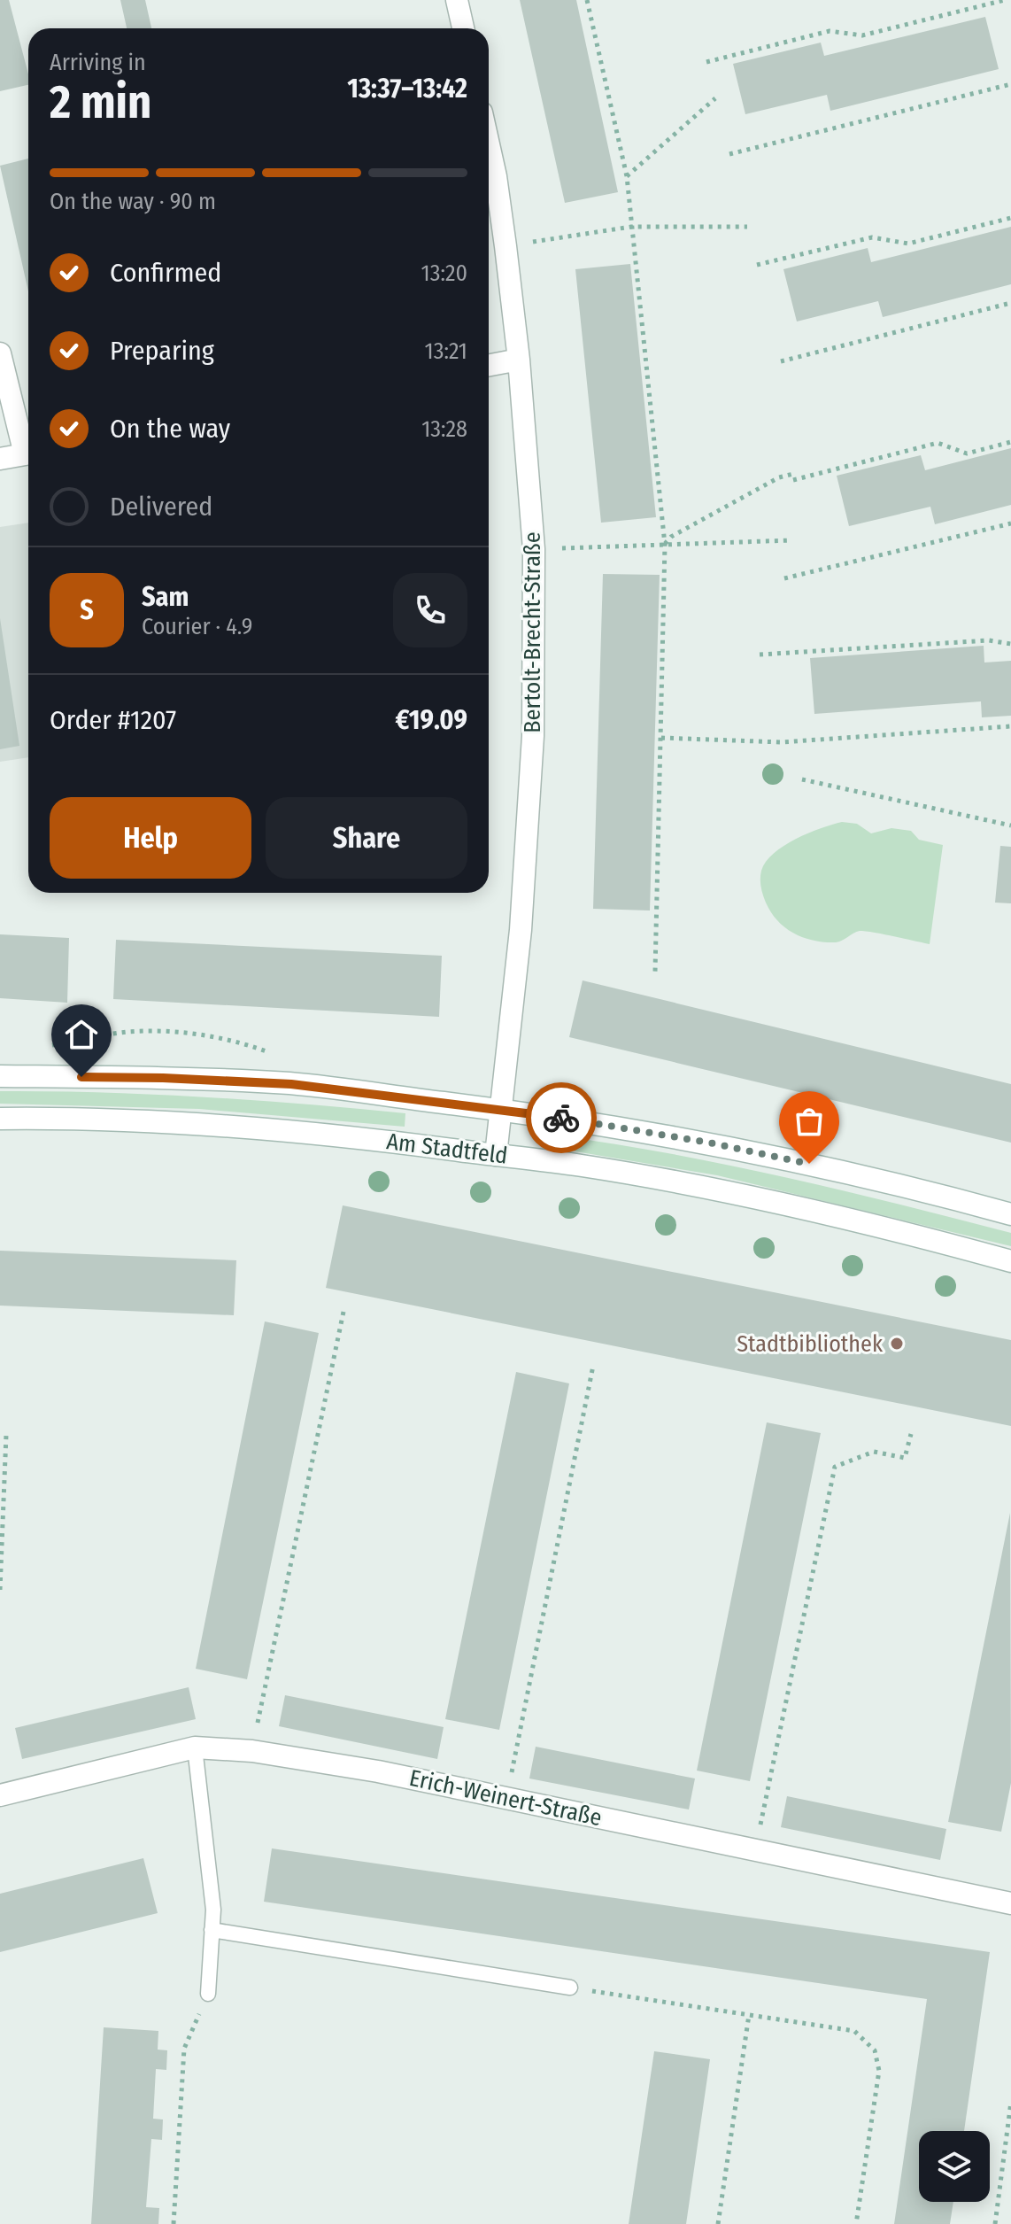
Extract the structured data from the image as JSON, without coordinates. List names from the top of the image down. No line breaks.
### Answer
{"streets":{"street":["Bertolt-Brecht-Straße","Am Stadtfeld","Erich-Weinert-Straße"]},"crossings":[["Bertolt-Brecht-Straße","Am Stadtfeld"]],"places":["Stadtbibliothek"],"page":{"heading":["2 min","Arriving in","13:37–13:42"],"panel":["Sam","Courier · 4.9","Order #1207","€19.09"],"bar":"On the way · 90 m","list":[["Confirmed","13:20"],["Preparing","13:21"],["On the way","13:28"],"Delivered"],"round":"S","buttons":["Help","Share"]}}
